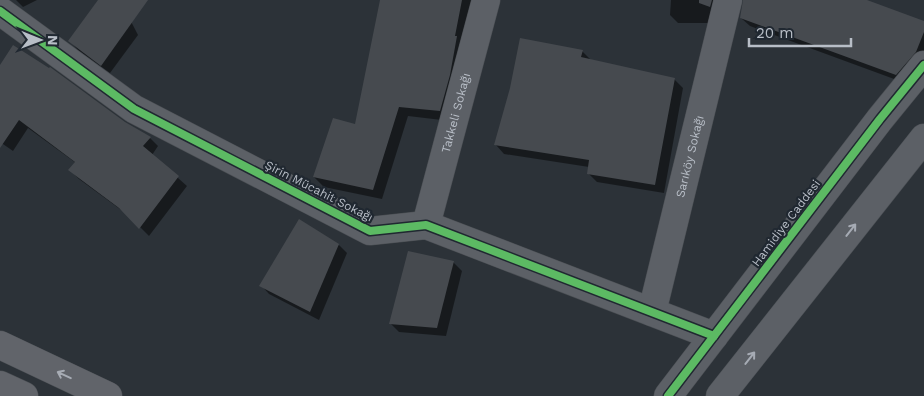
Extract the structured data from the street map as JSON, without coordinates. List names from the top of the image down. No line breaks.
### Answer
{"streets":{"street":["Takkeli Sokağı","Sarıköy Sokağı","Şirin Mücahit Sokağı","Hamidiye Caddesi"]},"crossings":[["Takkeli Sokağı","Şirin Mücahit Sokağı"],["Sarıköy Sokağı","Şirin Mücahit Sokağı"],["Şirin Mücahit Sokağı","Hamidiye Caddesi"]],"scale_bar":"20 m","north":"right"}
